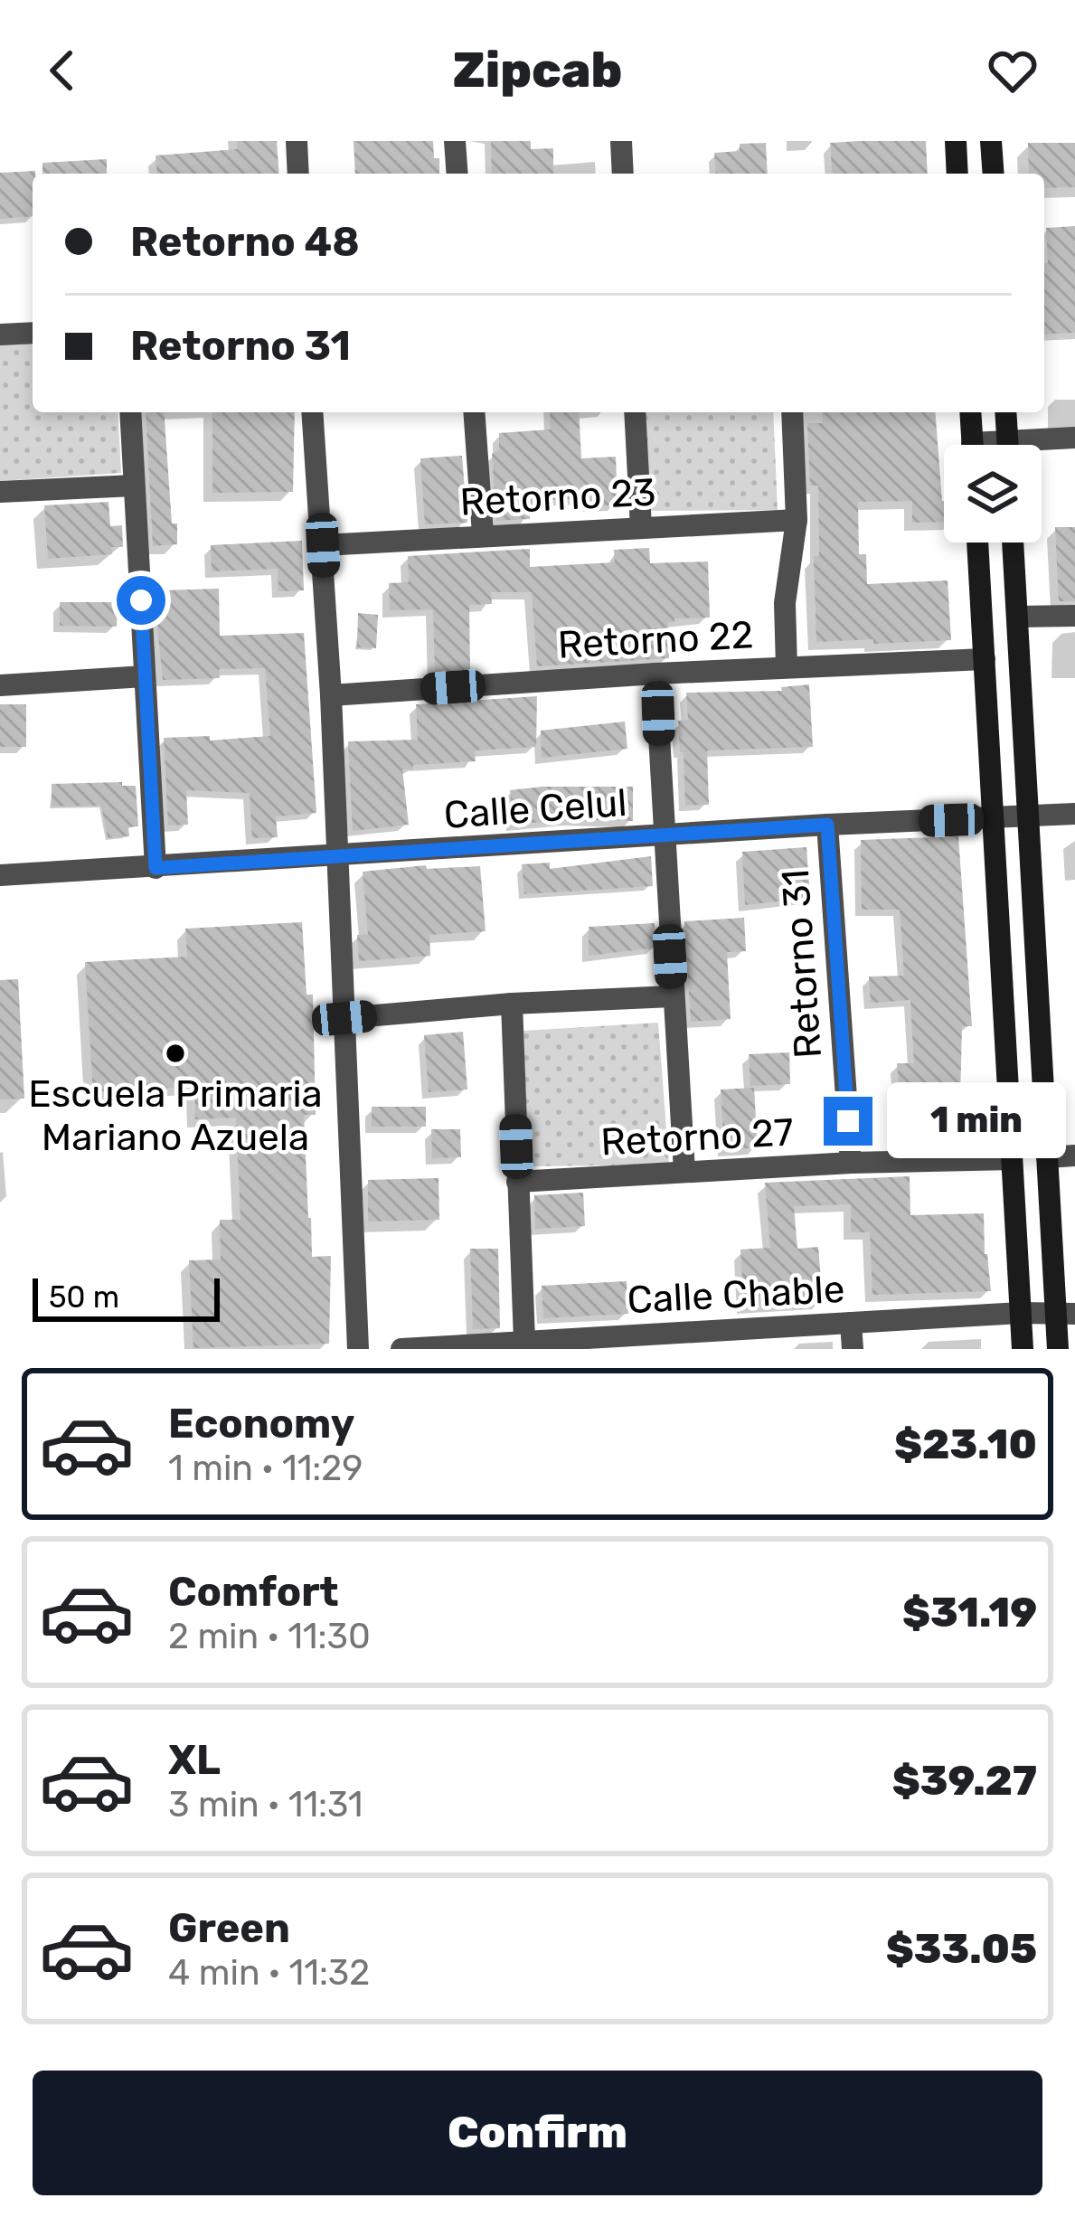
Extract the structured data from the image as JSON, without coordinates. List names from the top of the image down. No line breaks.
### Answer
{"streets":{"street":["Retorno 23","Retorno 22","Calle Celul","Retorno 31","Retorno 27","Calle Chable"]},"crossings":[["Calle Celul","Retorno 31"],["Retorno 31","Retorno 27"]],"places":["Escuela Primaria Mariano Azuela"],"scale_bar":"50 m","page":{"header":"Zipcab","banner":["Retorno 48","Retorno 31"],"bubble":"1 min","scale":"50 m","list":[{"name":"Economy","note":"1 min · 11:29","value":"$23.10"},{"name":"Comfort","note":"2 min · 11:30","value":"$31.19"},{"name":"XL","note":"3 min · 11:31","value":"$39.27"},{"name":"Green","note":"4 min · 11:32","value":"$33.05"}],"buttons":"Confirm"}}
